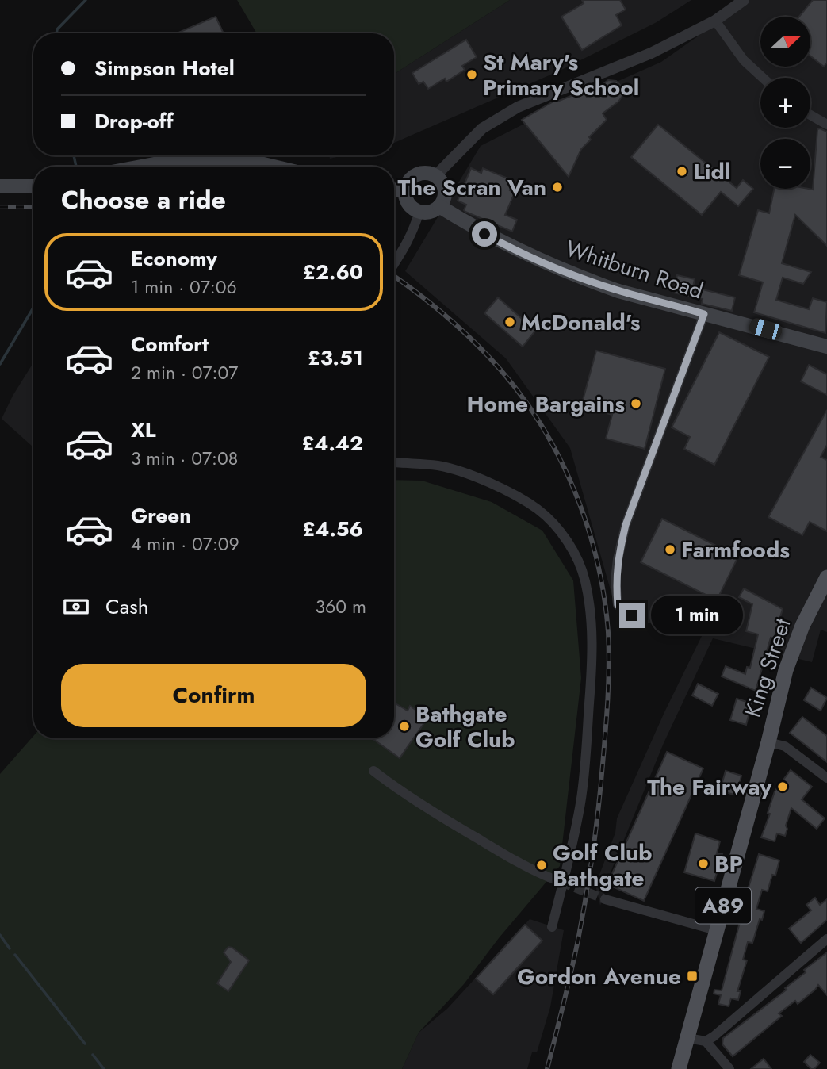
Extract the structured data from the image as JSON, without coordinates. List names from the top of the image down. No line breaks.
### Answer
{"streets":{"main road":["Whitburn Road","King Street","A89"]},"crossings":[["King Street","A89"]],"places":{"other":["St Mary's Primary School","Lidl","The Scran Van","McDonald's","Home Bargains","Farmfoods","Bathgate Golf Club","The Fairway","BP","Golf Club Bathgate"],"transit":["Gordon Avenue"]},"north":"right","page":{"map_buttons":["+","−"],"banner":["Simpson Hotel","Drop-off"],"heading":"Choose a ride","list":[{"name":"Economy","note":"1 min · 07:06","value":"£2.60"},{"name":"Comfort","note":"2 min · 07:07","value":"£3.51"},{"name":"XL","note":"3 min · 07:08","value":"£4.42"},{"name":"Green","note":"4 min · 07:09","value":"£4.56"}],"pay":["Cash","360 m"],"bubble":"1 min","buttons":"Confirm"}}
